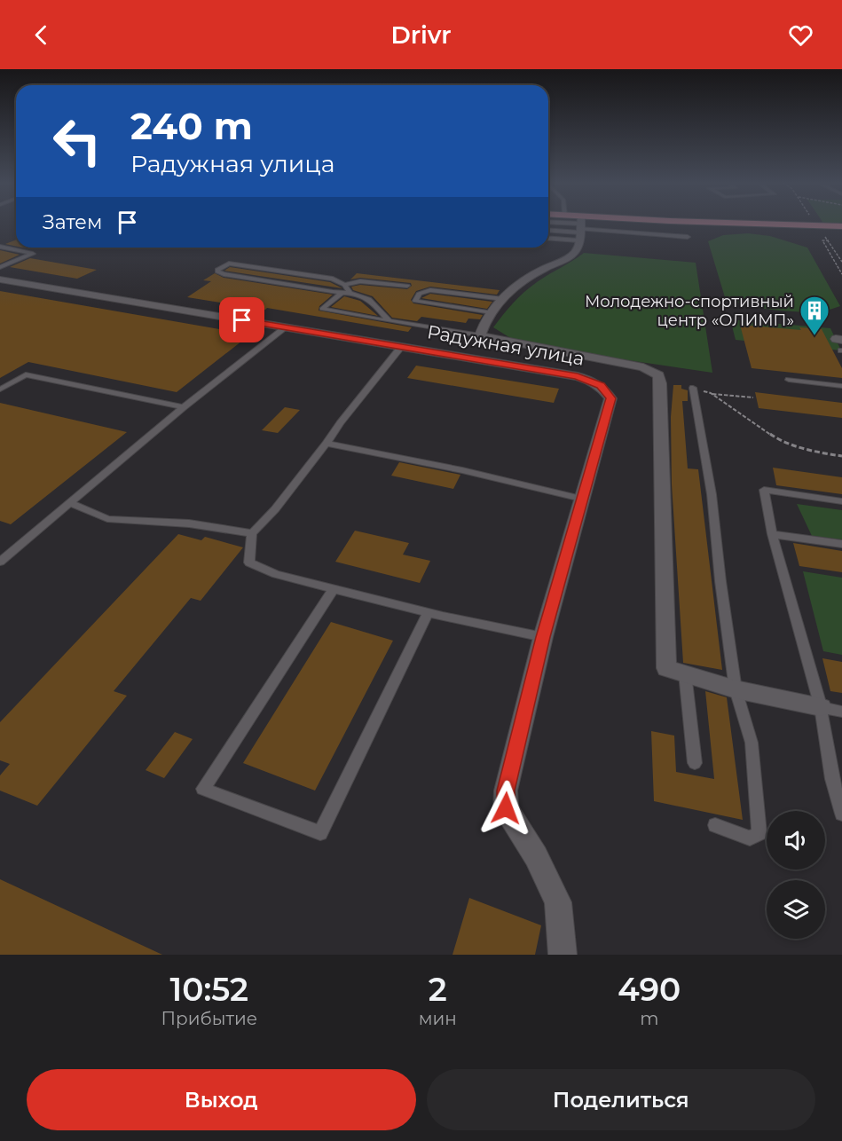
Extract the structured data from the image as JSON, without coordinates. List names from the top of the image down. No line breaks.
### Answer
{"streets":{"street":["Радужная улица"]},"places":{"building":["Молодежно-спортивный центр «ОЛИМП»"]},"page":{"header":"Drivr","turn":["240 m","Радужная улица"],"then":"Затем","eta":["10:52","Прибытие","2","мин","490","m"],"buttons":["Выход","Поделиться"]}}
